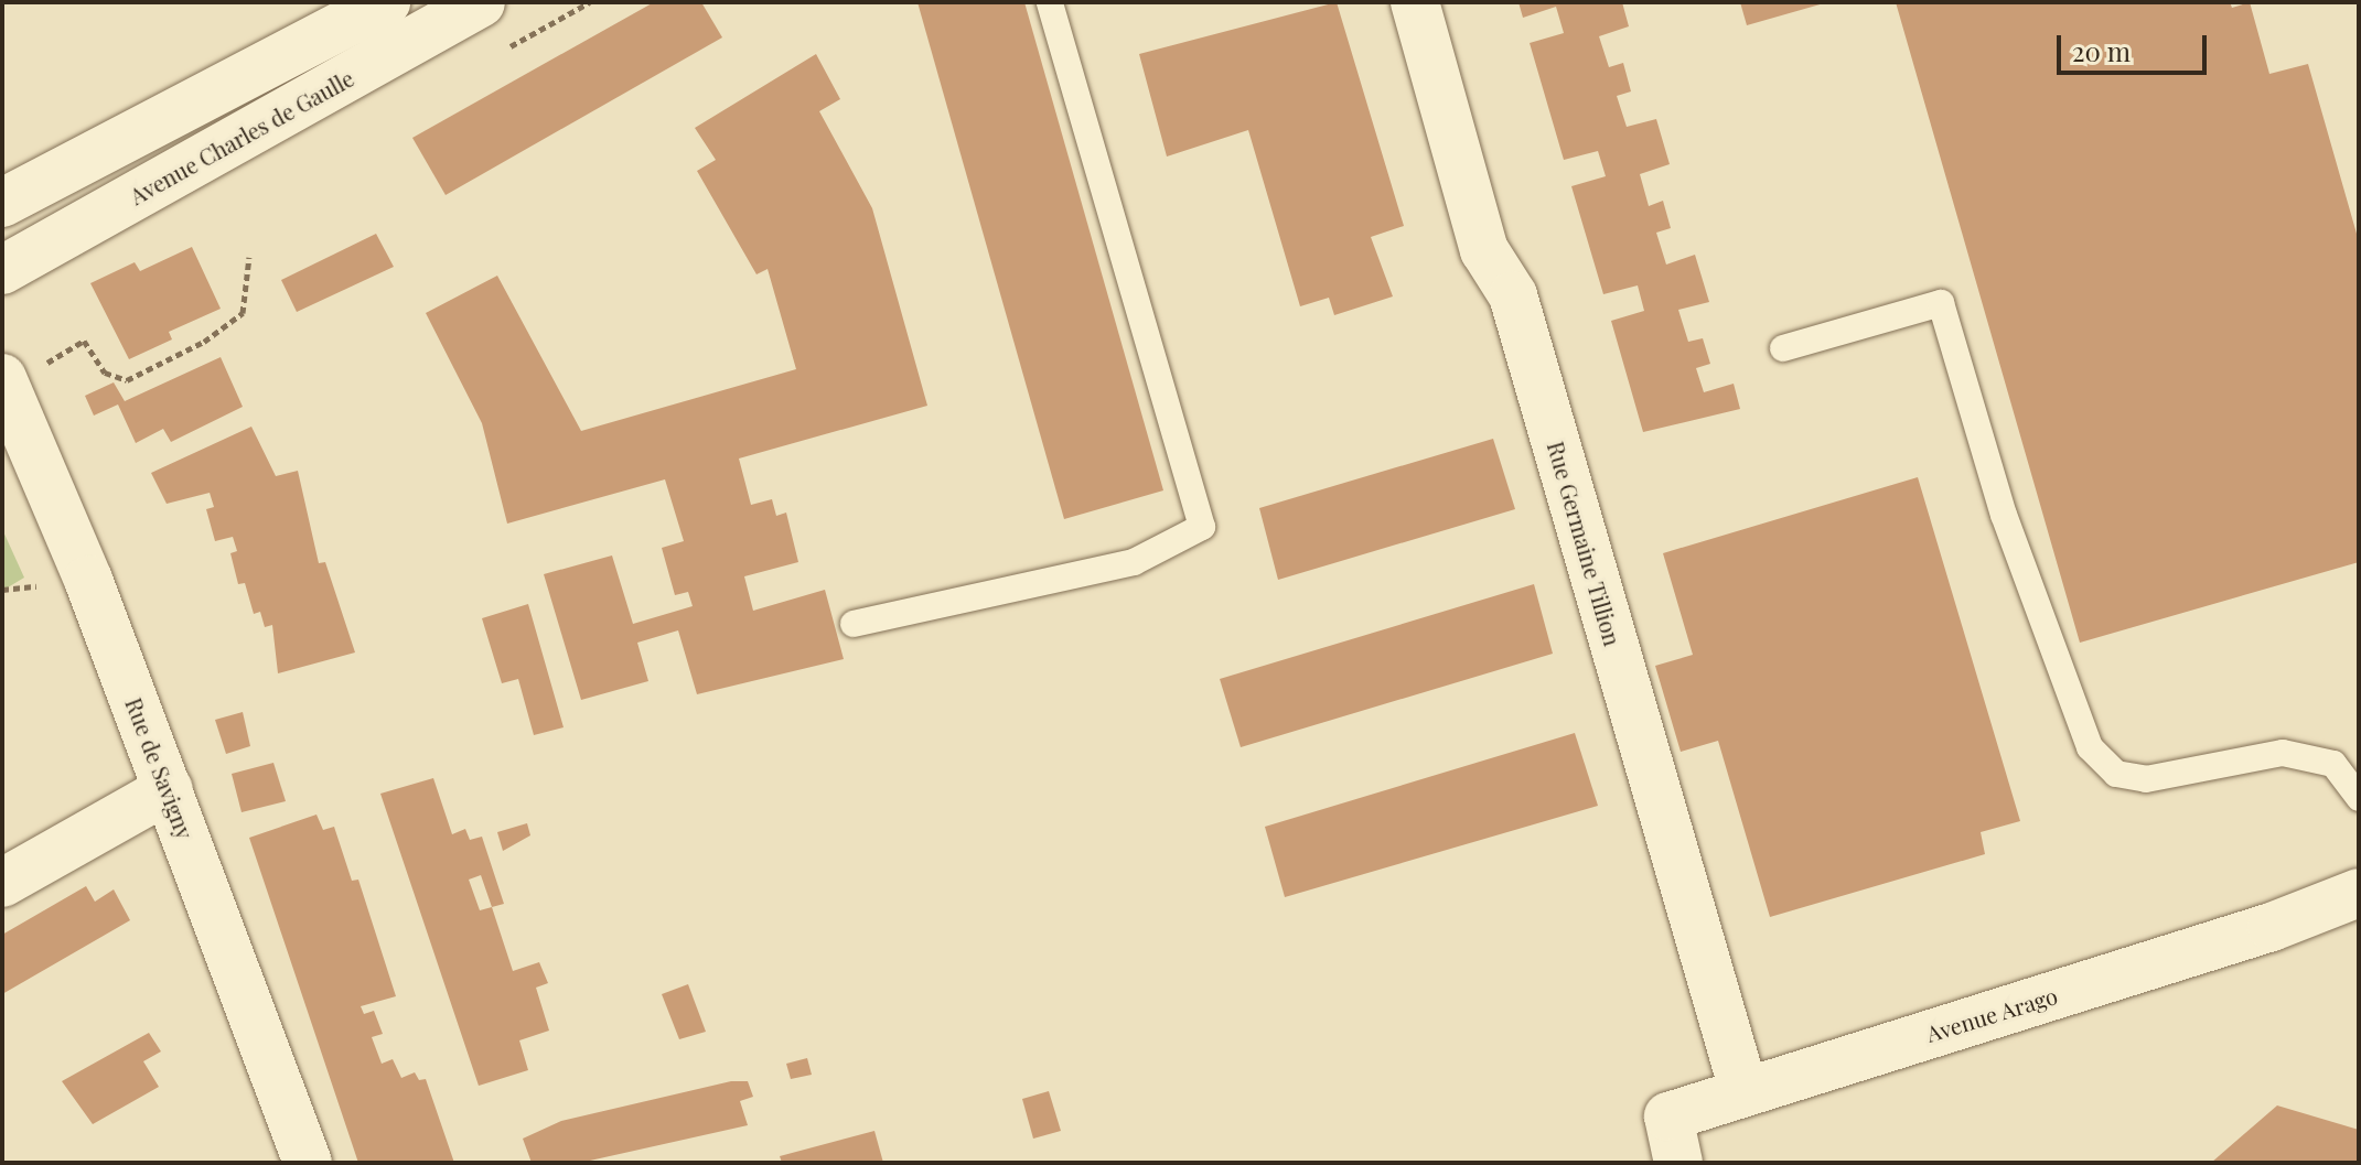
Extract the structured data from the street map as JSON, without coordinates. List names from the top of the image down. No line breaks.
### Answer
{"streets":{"street":["Avenue Charles de Gaulle","Rue Germaine Tillion","Rue de Savigny","Avenue Arago"]},"crossings":[["Rue Germaine Tillion","Avenue Arago"]],"scale_bar":"20 m"}
